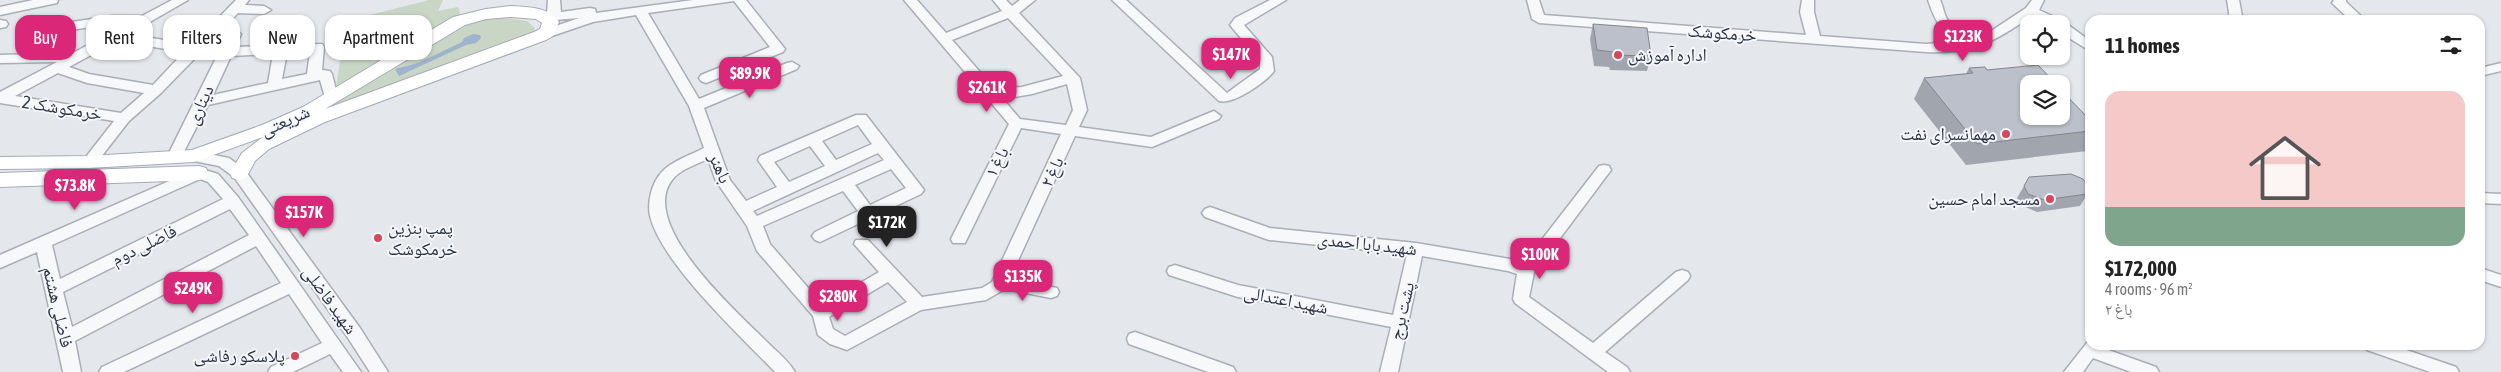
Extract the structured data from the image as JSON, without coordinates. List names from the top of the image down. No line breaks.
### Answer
{"streets":{"main road":["شریعتی"],"street":["خرمکوشک","دیناری","خرمکوشک 2","باغ ۱","باهنر","باغ ۲","شهید بابا احمدی","فاضلی دوم","شهید فاضلی","شهید اعتدالی","فاضلی هشتم","پشت برج"]},"crossings":[["دیناری","شریعتی"],["شریعتی","باهنر"],["شریعتی","شهید فاضلی"],["شهید بابا احمدی","پشت برج"],["فاضلی دوم","شهید فاضلی"],["فاضلی دوم","فاضلی هشتم"],["شهید اعتدالی","پشت برج"]],"places":["اداره آموزش","مهمانسرای نفت","مسجد امام حسین","پمپ بنزین خرمکوشک","پلاسکو رفاشی"],"page":{"chip":["Buy","Rent","Filters","New","Apartment"],"heading":"11 homes","price":["$123K","$147K","$89.9K","$261K","$73.8K","$157K","$172K","$100K","$135K","$249K","$280K"],"list":[{"name":"$172,000","note":"4 rooms · 96 m² · باغ ۲"}]}}
